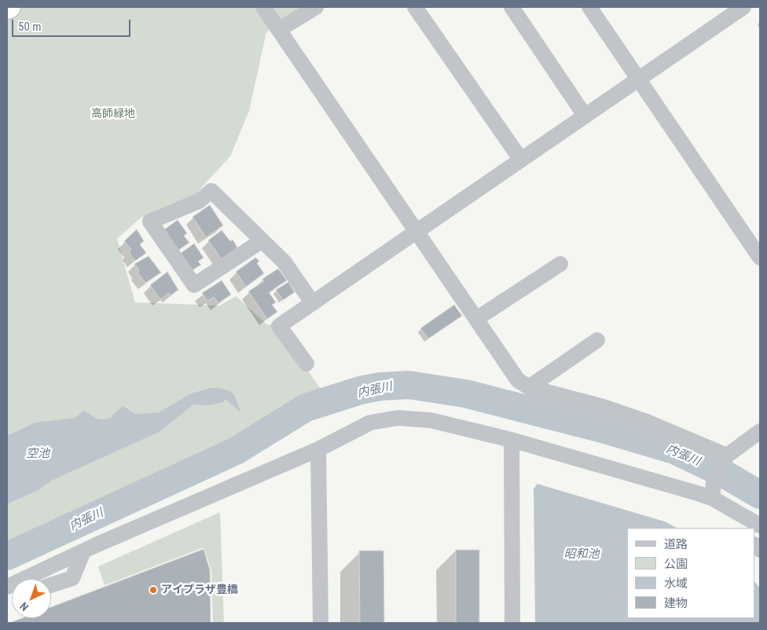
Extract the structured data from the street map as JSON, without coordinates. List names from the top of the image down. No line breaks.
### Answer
{"water":["内張川","空池","昭和池"],"parks":["高師緑地"],"places":["アイプラザ豊橋"],"legend":["道路","公園","水域","建物"],"scale_bar":"50 m","north":"bottom left"}
